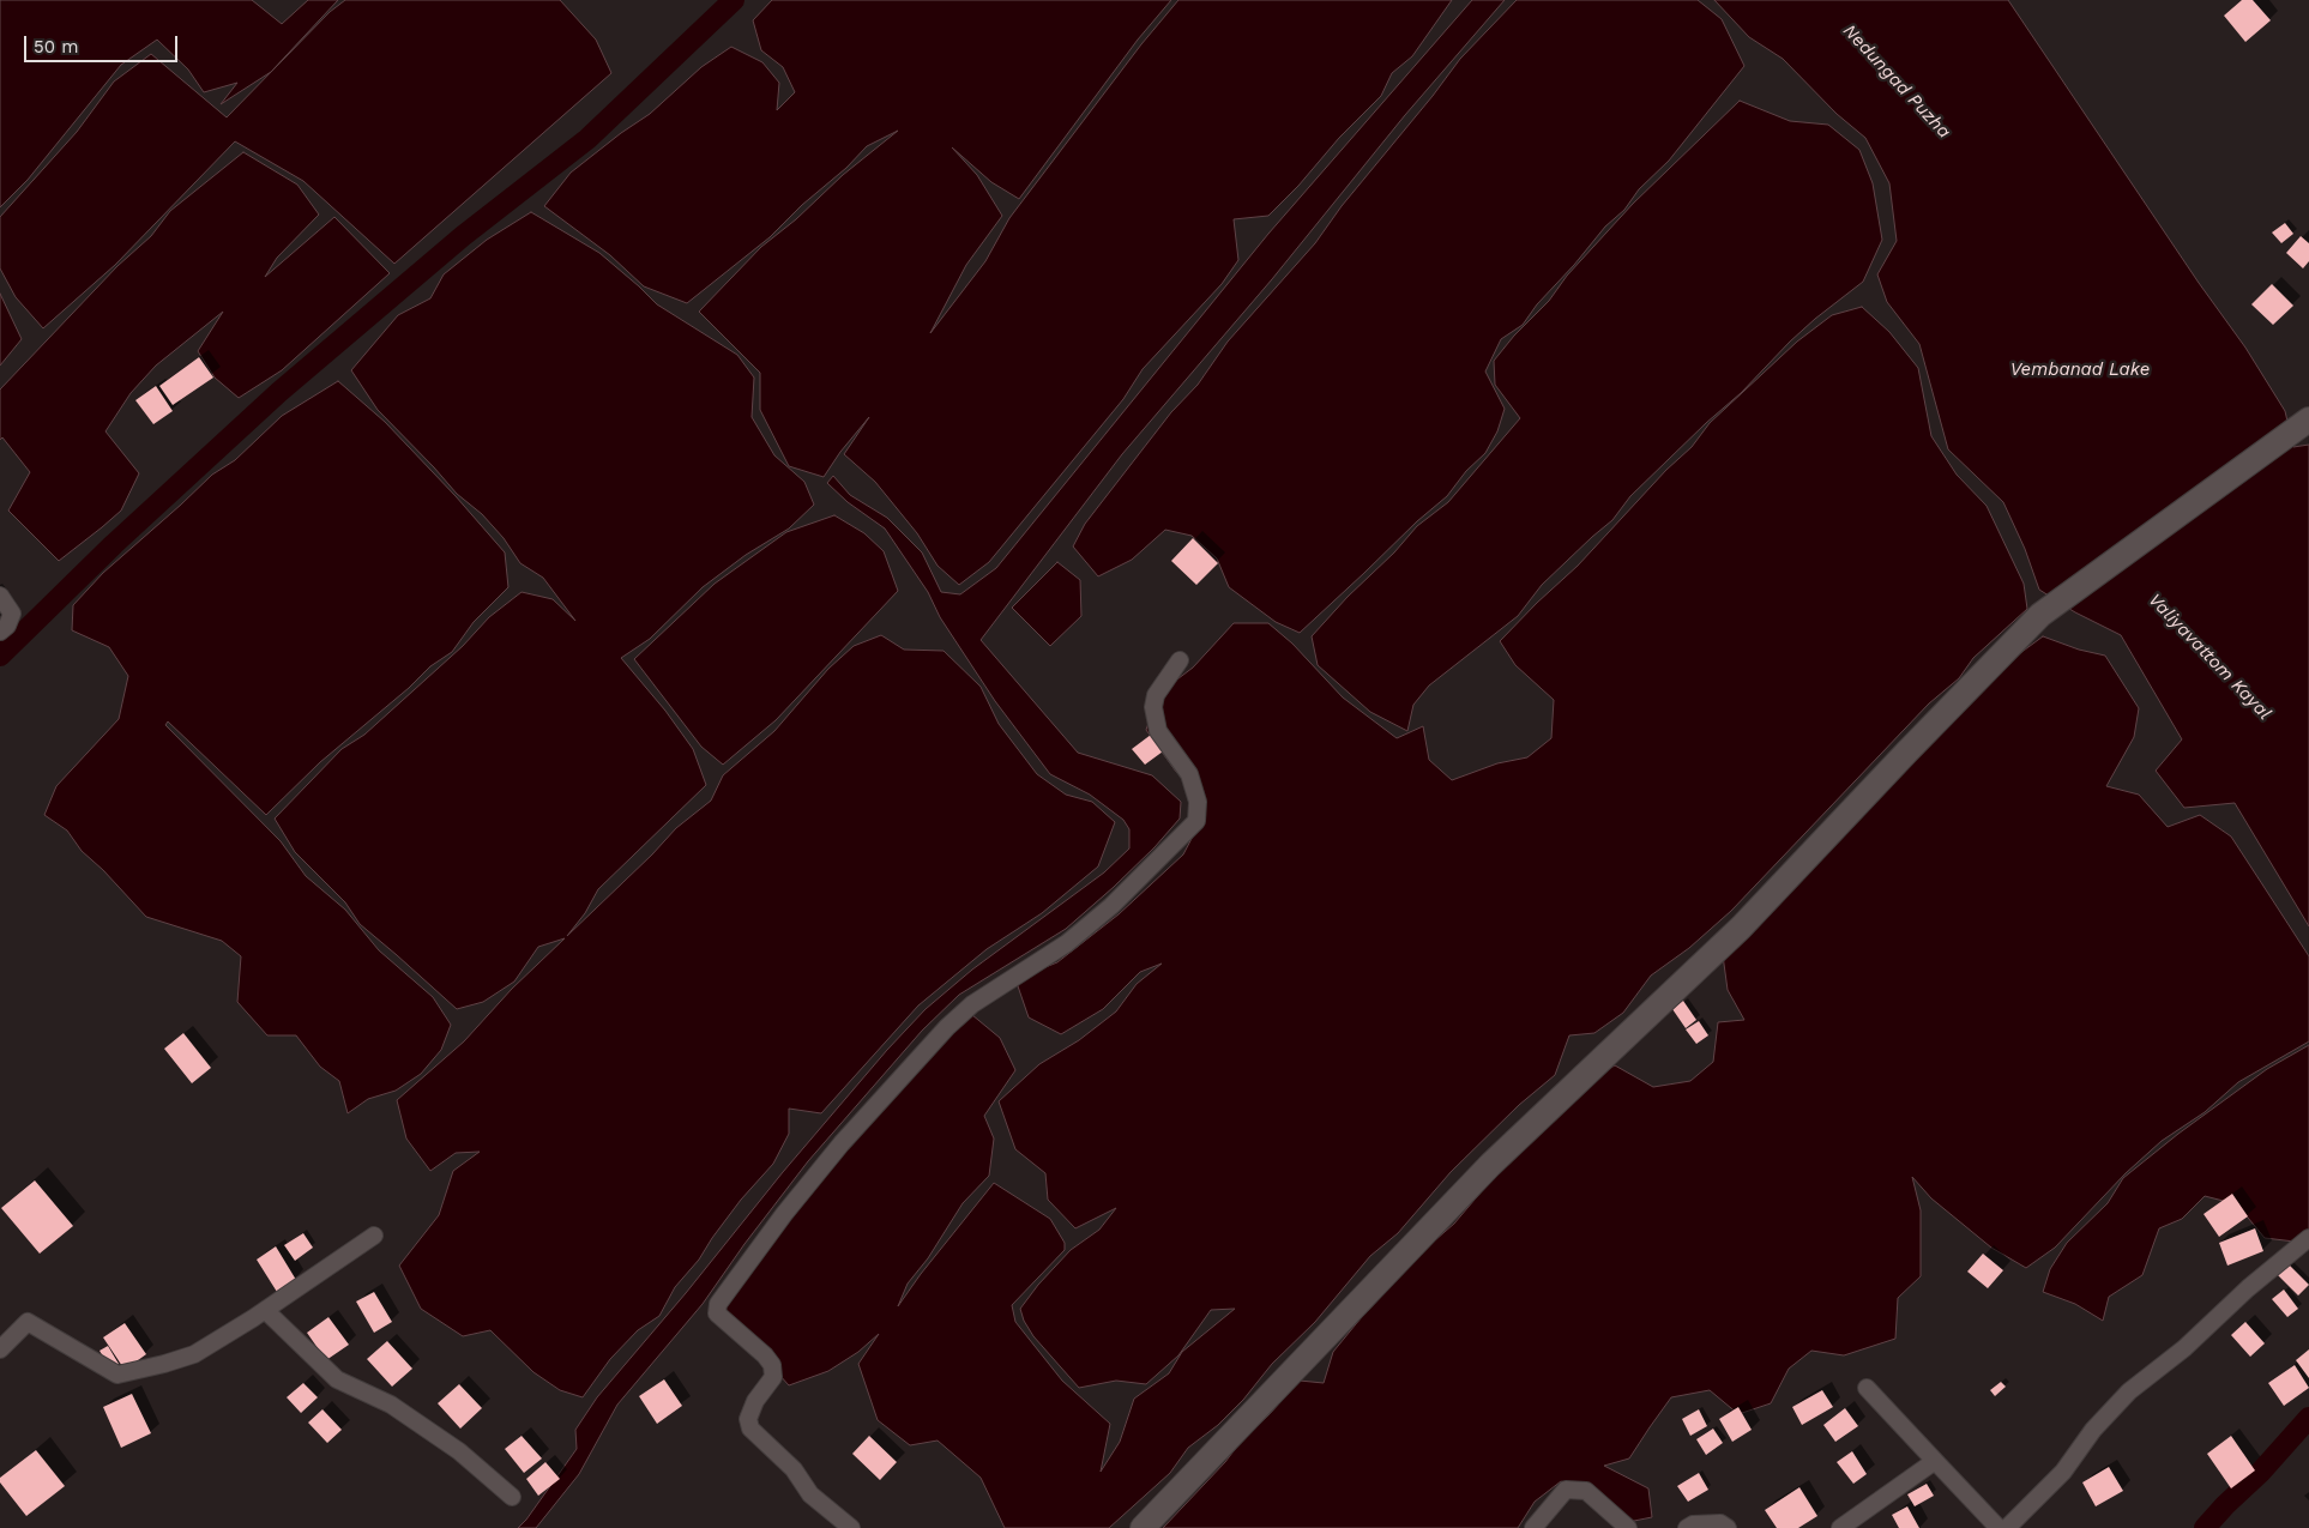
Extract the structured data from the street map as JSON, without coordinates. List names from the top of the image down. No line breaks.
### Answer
{"water":["Nedungad Puzha","Vembanad Lake","Valiyavattom Kayal"],"scale_bar":"50 m"}
